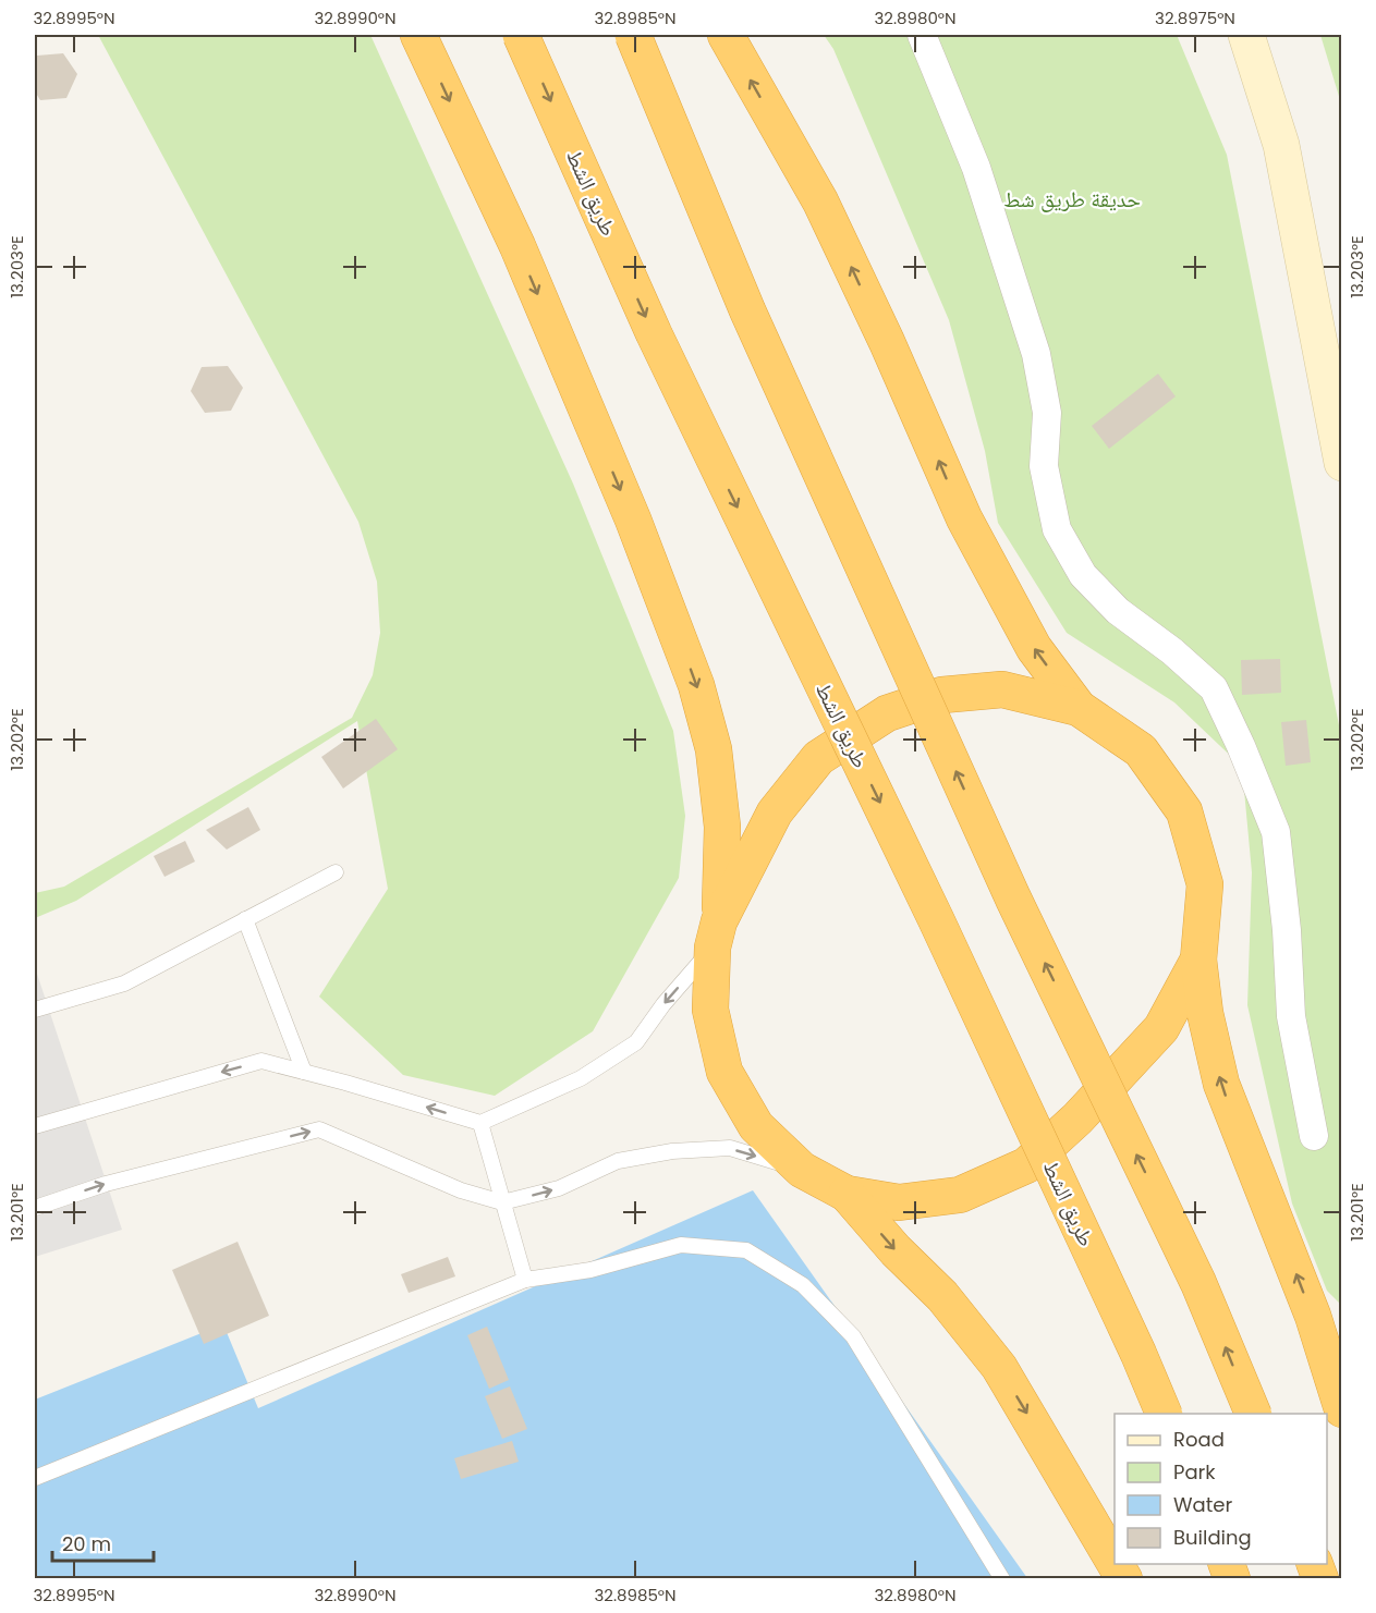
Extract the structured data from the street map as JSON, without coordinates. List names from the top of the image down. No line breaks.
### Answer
{"streets":{"highway":["طريق الشط"]},"parks":["حديقة طريق شط"],"legend":["Road","Park","Water","Building"],"scale_bar":"20 m","coordinates":["32.8995°N","32.8990°N","32.8985°N","32.8980°N","32.8975°N","13.203°E","13.202°E","13.201°E"]}
